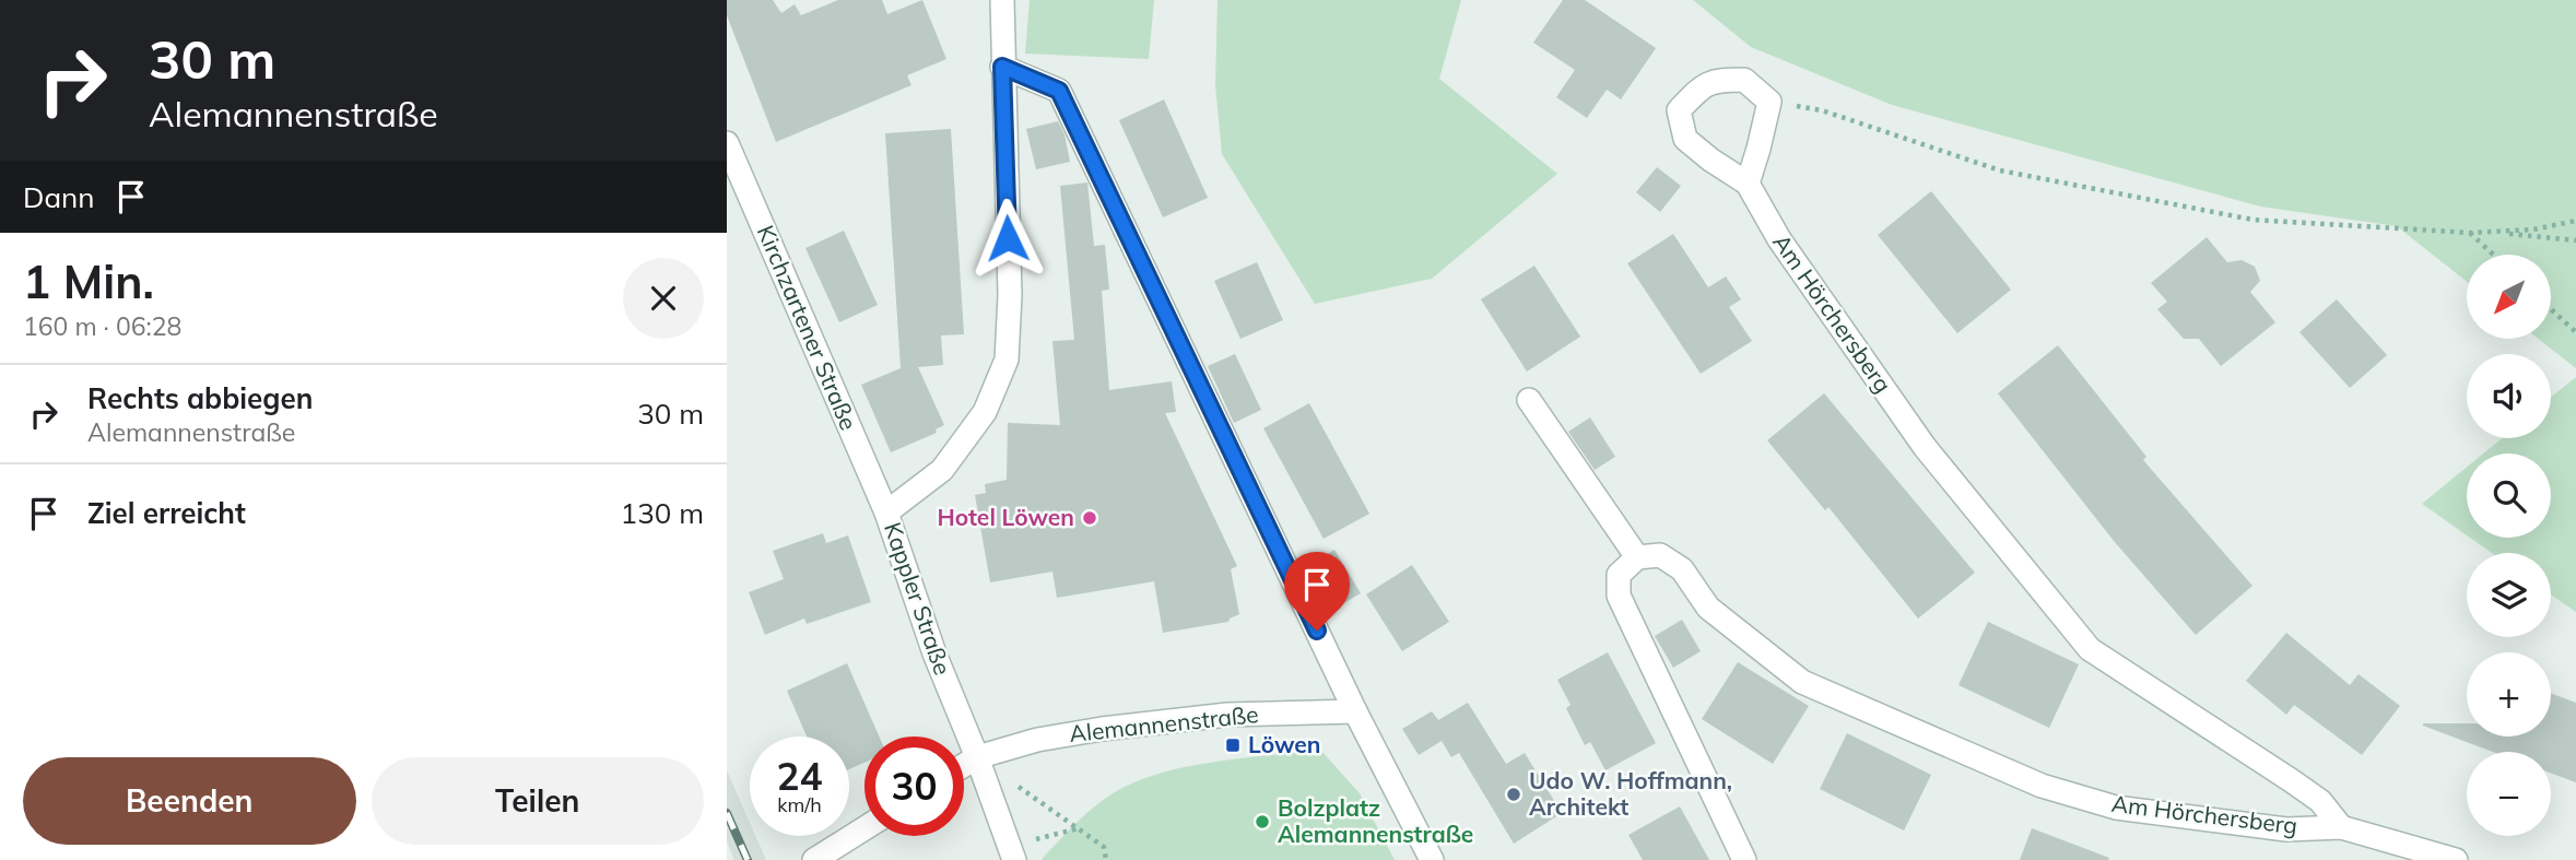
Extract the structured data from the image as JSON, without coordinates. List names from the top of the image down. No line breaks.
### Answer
{"streets":{"street":["Am Hörchersberg","Kirchzartener Straße","Kappler Straße","Alemannenstraße"]},"crossings":[["Kirchzartener Straße","Kappler Straße"],["Kappler Straße","Alemannenstraße"]],"places":{"other":["Hotel Löwen","Udo W. Hoffmann, Architekt","Bolzplatz Alemannenstraße"],"transit":["Löwen"]},"north":"bottom left","page":{"turn":["30 m","Alemannenstraße"],"then":"Dann","heading":["1 Min.","160 m · 06:28"],"map_buttons":["+","−"],"list":[{"name":"Rechts abbiegen","note":"Alemannenstraße","value":"30 m"},{"name":"Ziel erreicht","value":"130 m"}],"speed":"24 km/h","limit":"30","buttons":["Beenden","Teilen"]}}
